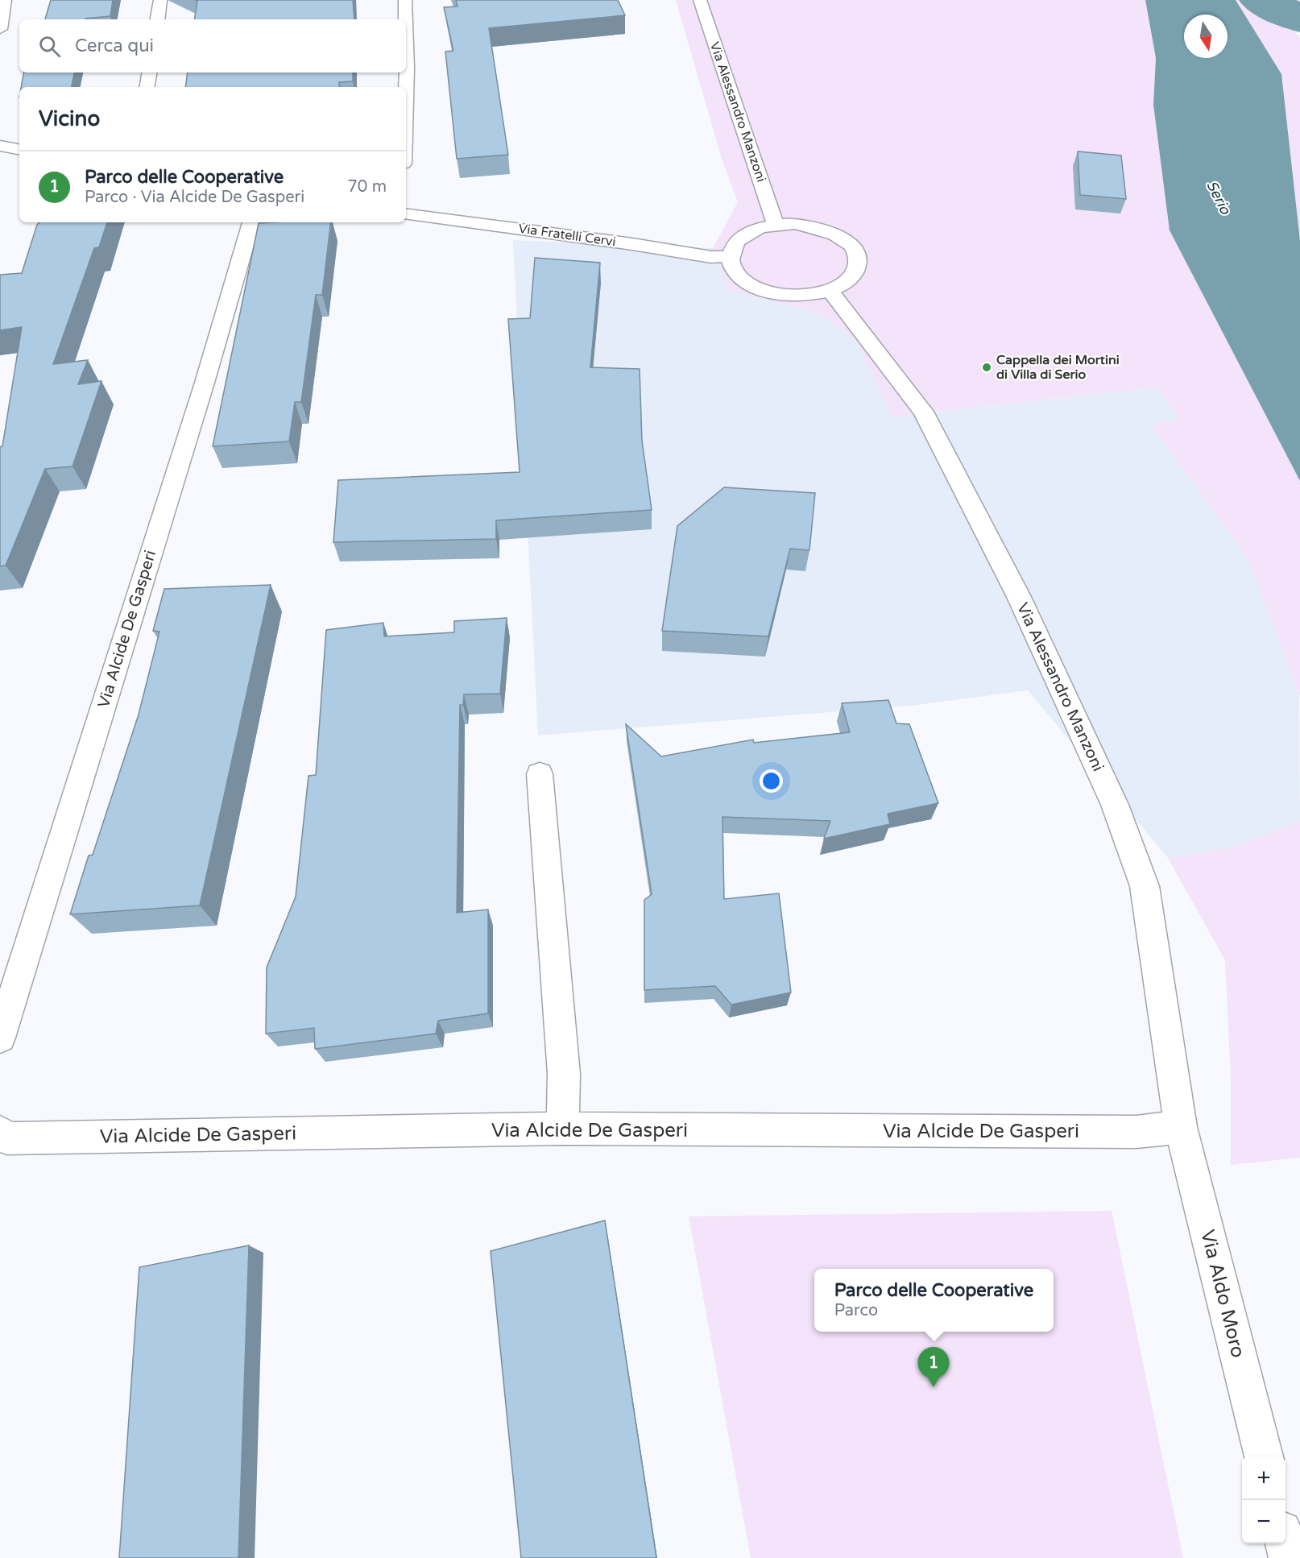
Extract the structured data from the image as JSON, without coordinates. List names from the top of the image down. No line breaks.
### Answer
{"streets":{"street":["Via Alessandro Manzoni","Via Fratelli Cervi","Via Alcide De Gasperi","Via Aldo Moro"]},"crossings":[["Via Alessandro Manzoni","Via Fratelli Cervi"],["Via Alessandro Manzoni","Via Alcide De Gasperi"],["Via Alessandro Manzoni","Via Aldo Moro"],["Via Alcide De Gasperi","Via Aldo Moro"]],"water":["Serio"],"places":["Cappella dei Mortini di Villa di Serio"],"north":"bottom","page":{"search":"Cerca qui","heading":"Vicino","list":[{"mark":"1","name":"Parco delle Cooperative","note":"Parco · Via Alcide De Gasperi","value":"70 m"}],"popup":["Parco delle Cooperative","Parco"],"pins":"1","map_buttons":["+","−"]}}
